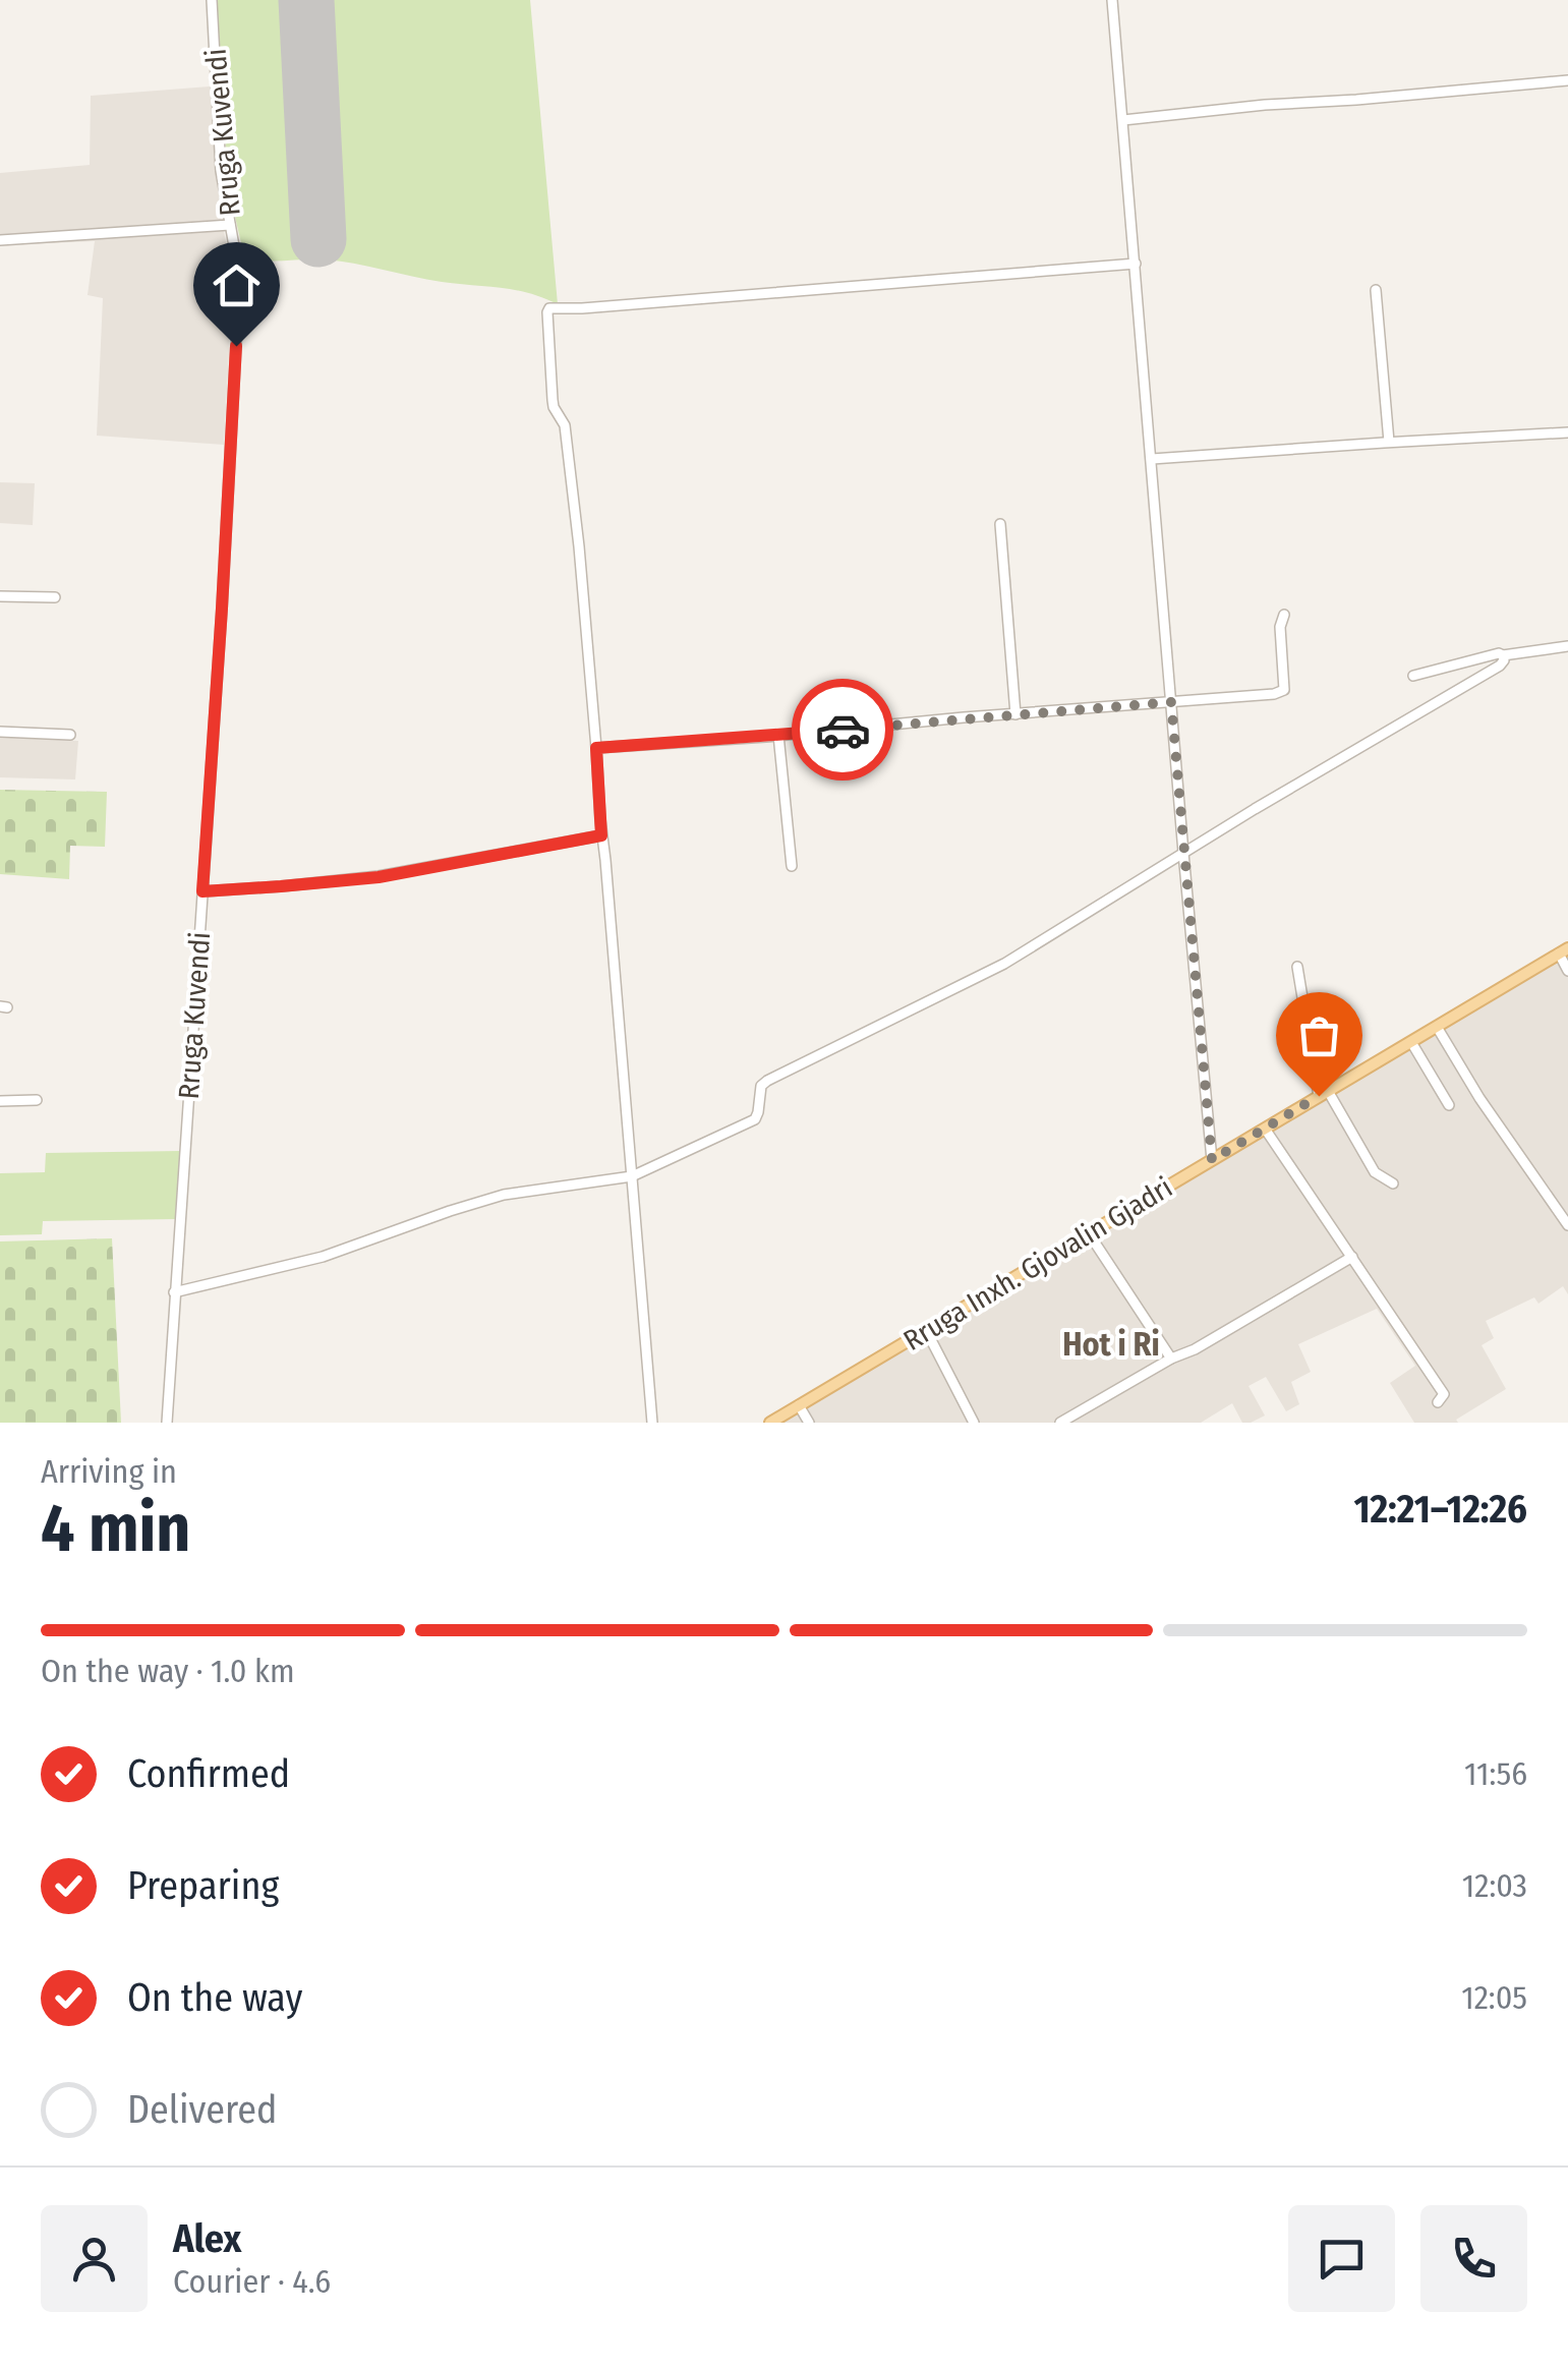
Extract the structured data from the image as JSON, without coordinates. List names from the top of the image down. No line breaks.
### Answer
{"streets":{"main road":["Rruga Inxh. Gjovalin Gjadri"],"street":["Rruga Kuvendi"]},"districts":["Hot i Ri"],"page":{"heading":["4 min","Arriving in","12:21–12:26"],"panel":["Alex","Courier · 4.6"],"bar":"On the way · 1.0 km","list":[["Confirmed","11:56"],["Preparing","12:03"],["On the way","12:05"],"Delivered"]}}
